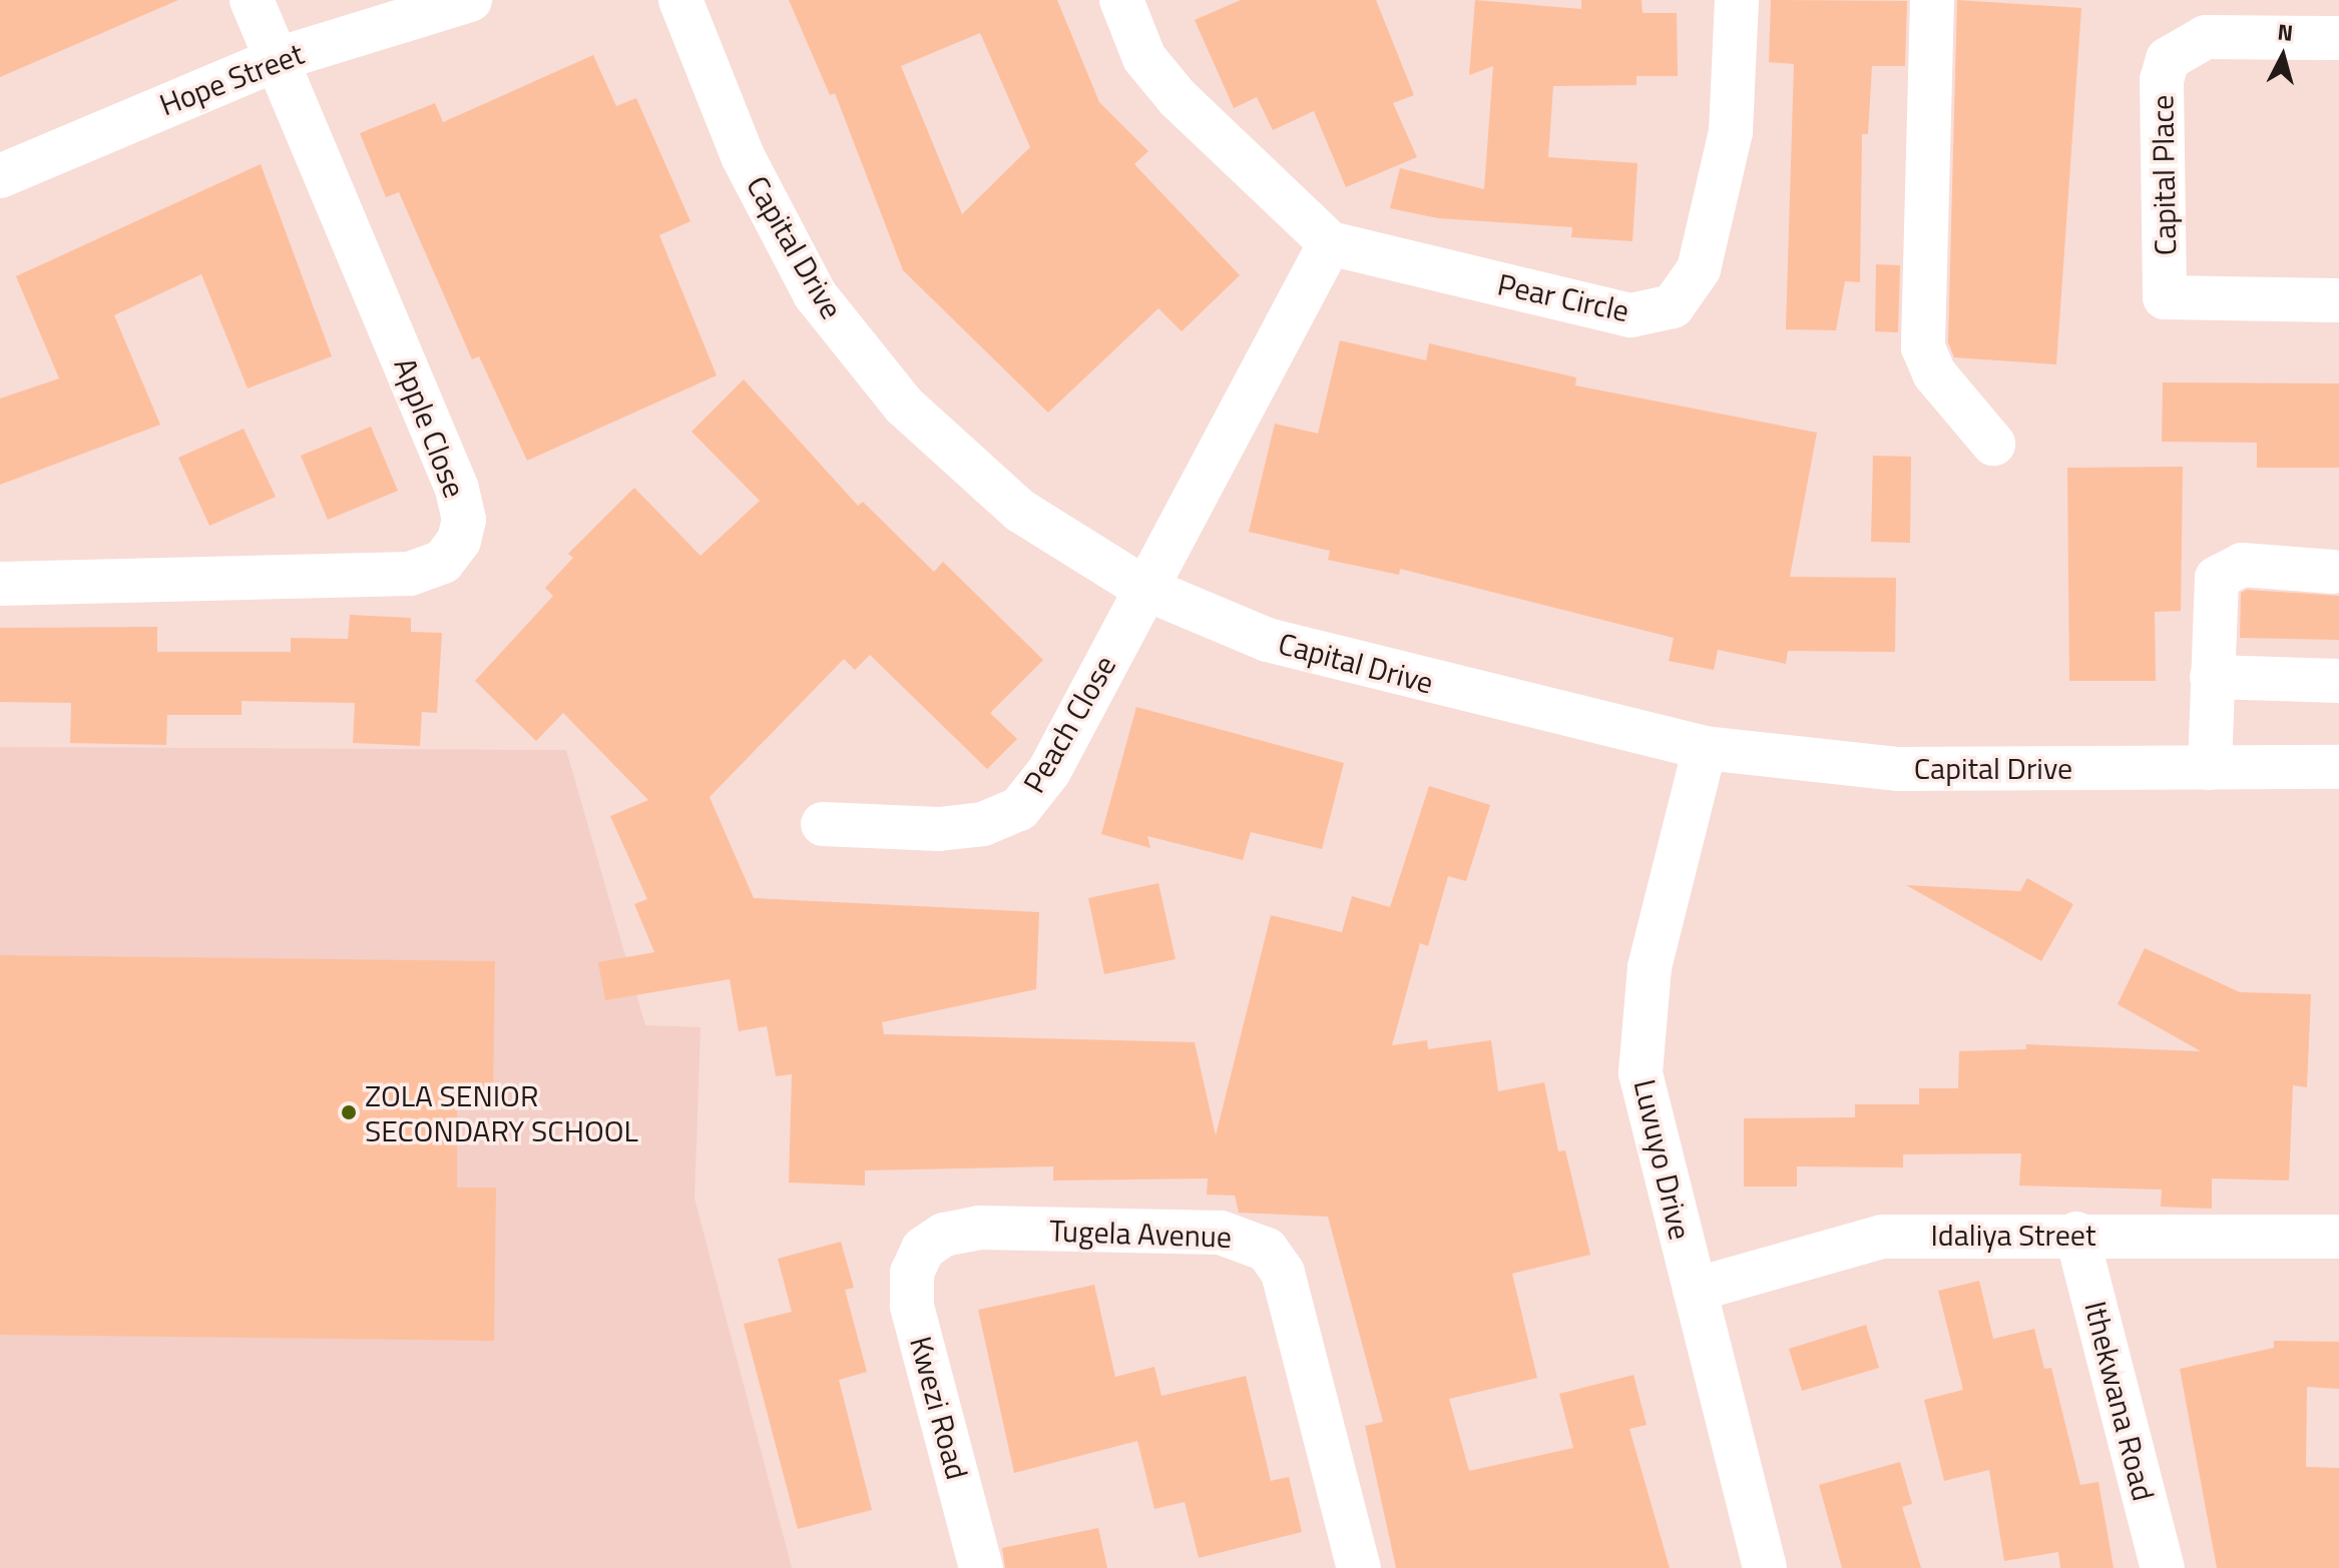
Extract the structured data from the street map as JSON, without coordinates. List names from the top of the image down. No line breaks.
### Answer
{"streets":{"street":["Hope Street","Capital Place","Capital Drive","Pear Circle","Apple Close","Peach Close","Luvuyo Drive","Tugela Avenue","Idaliya Street","Ithekwana Road","Kwezi Road"]},"crossings":[["Hope Street","Apple Close"],["Capital Drive","Peach Close"],["Capital Drive","Luvuyo Drive"],["Luvuyo Drive","Idaliya Street"],["Tugela Avenue","Kwezi Road"],["Idaliya Street","Ithekwana Road"]],"places":["ZOLA SENIOR SECONDARY SCHOOL"],"north":"top"}
